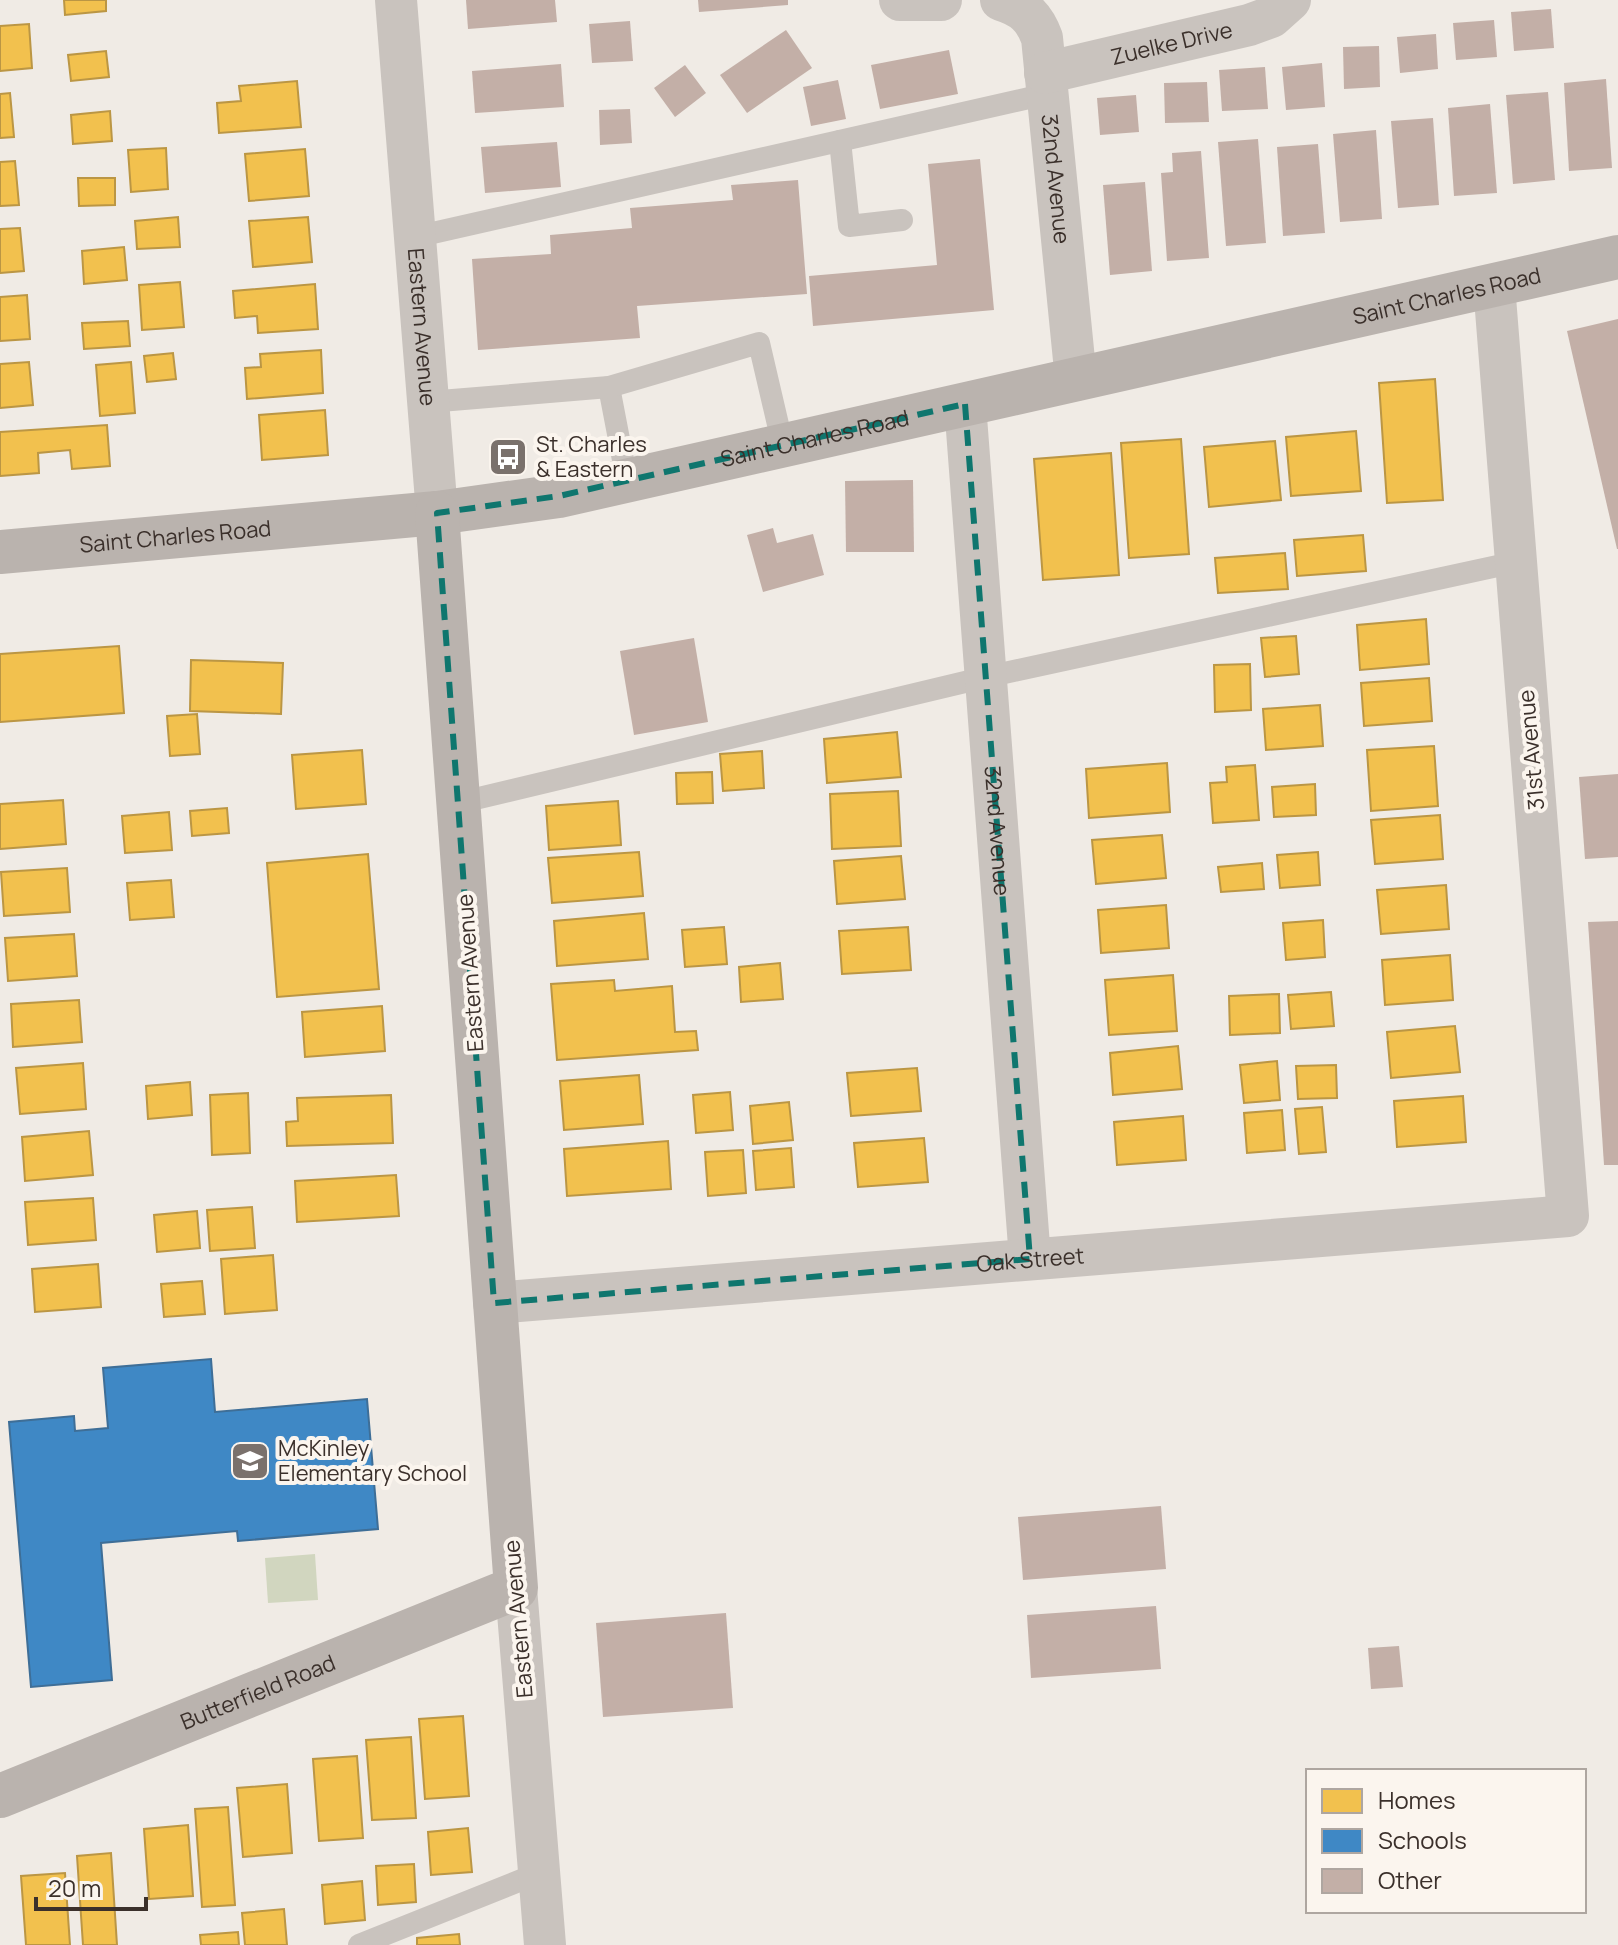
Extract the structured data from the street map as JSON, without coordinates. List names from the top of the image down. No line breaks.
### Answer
{"streets":{"main road":["Saint Charles Road","Eastern Avenue","Butterfield Road"],"street":["Zuelke Drive","32nd Avenue","31st Avenue","Oak Street"]},"crossings":[["Zuelke Drive","32nd Avenue"],["32nd Avenue","Saint Charles Road"],["32nd Avenue","Oak Street"],["Saint Charles Road","Eastern Avenue"],["Saint Charles Road","31st Avenue"],["Eastern Avenue","Oak Street"],["Eastern Avenue","Butterfield Road"],["31st Avenue","Oak Street"]],"places":{"bus stop":["St. Charles & Eastern"],"school or university":["McKinley Elementary School"]},"legend":["Homes","Schools","Other"],"scale_bar":"20 m"}
